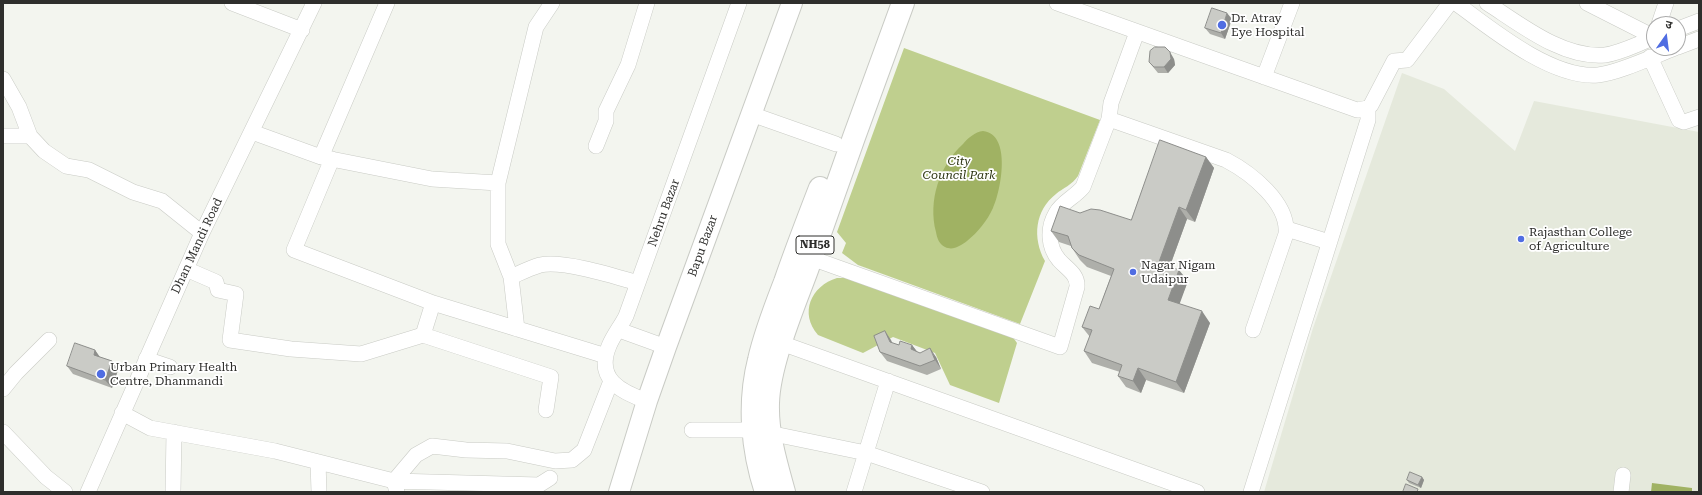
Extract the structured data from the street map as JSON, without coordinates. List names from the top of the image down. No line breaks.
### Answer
{"streets":{"highway":["NH58"],"main road":["Bapu Bazar"],"street":["Nehru Bazar","Dhan Mandi Road"]},"parks":["City Council Park"],"places":["Dr. Atray Eye Hospital","Rajasthan College of Agriculture","Nagar Nigam Udaipur","Urban Primary Health Centre, Dhanmandi"],"north":"top"}
